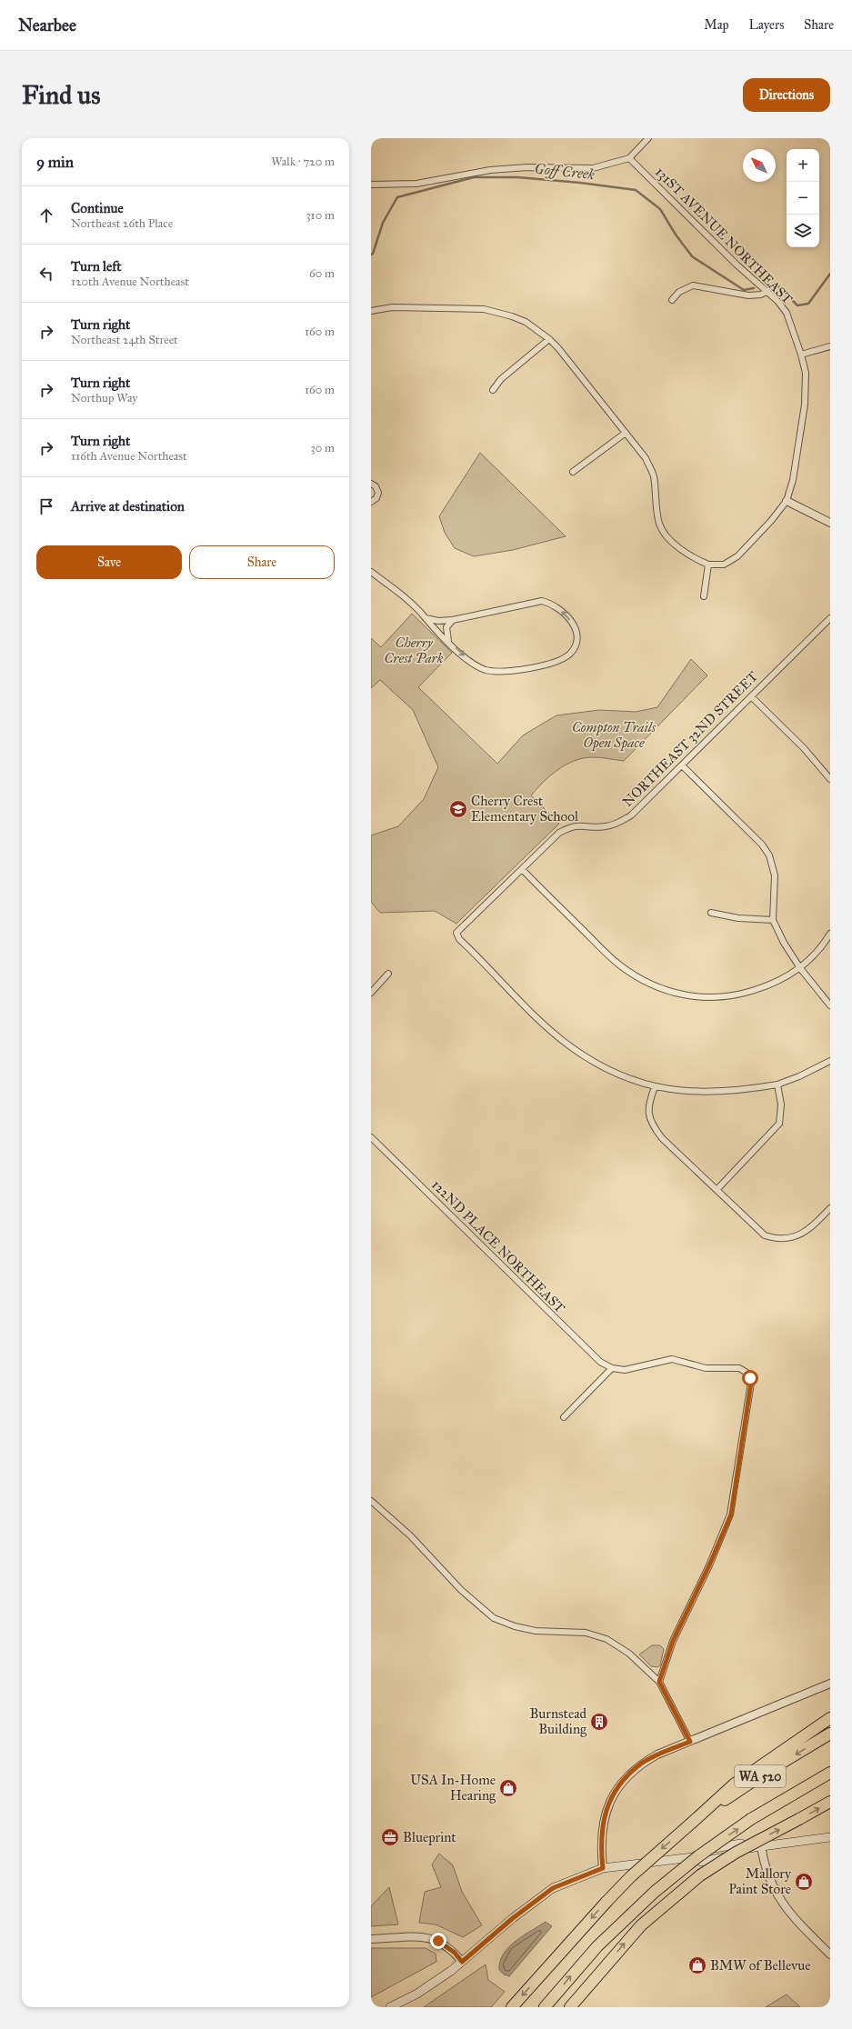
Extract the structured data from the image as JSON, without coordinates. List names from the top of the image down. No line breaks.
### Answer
{"streets":{"highway":["WA 520"],"street":["131ST AVENUE NORTHEAST","NORTHEAST 32ND STREET","122ND PLACE NORTHEAST"]},"water":["Goff Creek"],"parks":["Cherry Crest Park","Compton Trails Open Space"],"places":{"school or university":["Cherry Crest Elementary School"],"building":["Burnstead Building"],"shop":["USA In-Home Hearing","Mallory Paint Store","BMW of Bellevue"],"office":["Blueprint"]},"north":"top left","page":{"header":"Nearbee","nav":["Map","Layers","Share"],"buttons":["Directions",["Save","Share"]],"title":"Find us","heading":["9 min","Walk · 720 m"],"map_buttons":["+","−"],"list":[["Continue","Northeast 26th Place","310 m"],["Turn left","120th Avenue Northeast","60 m"],["Turn right","Northeast 24th Street","160 m"],["Turn right","Northup Way","160 m"],["Turn right","116th Avenue Northeast","30 m"],"Arrive at destination"]}}
